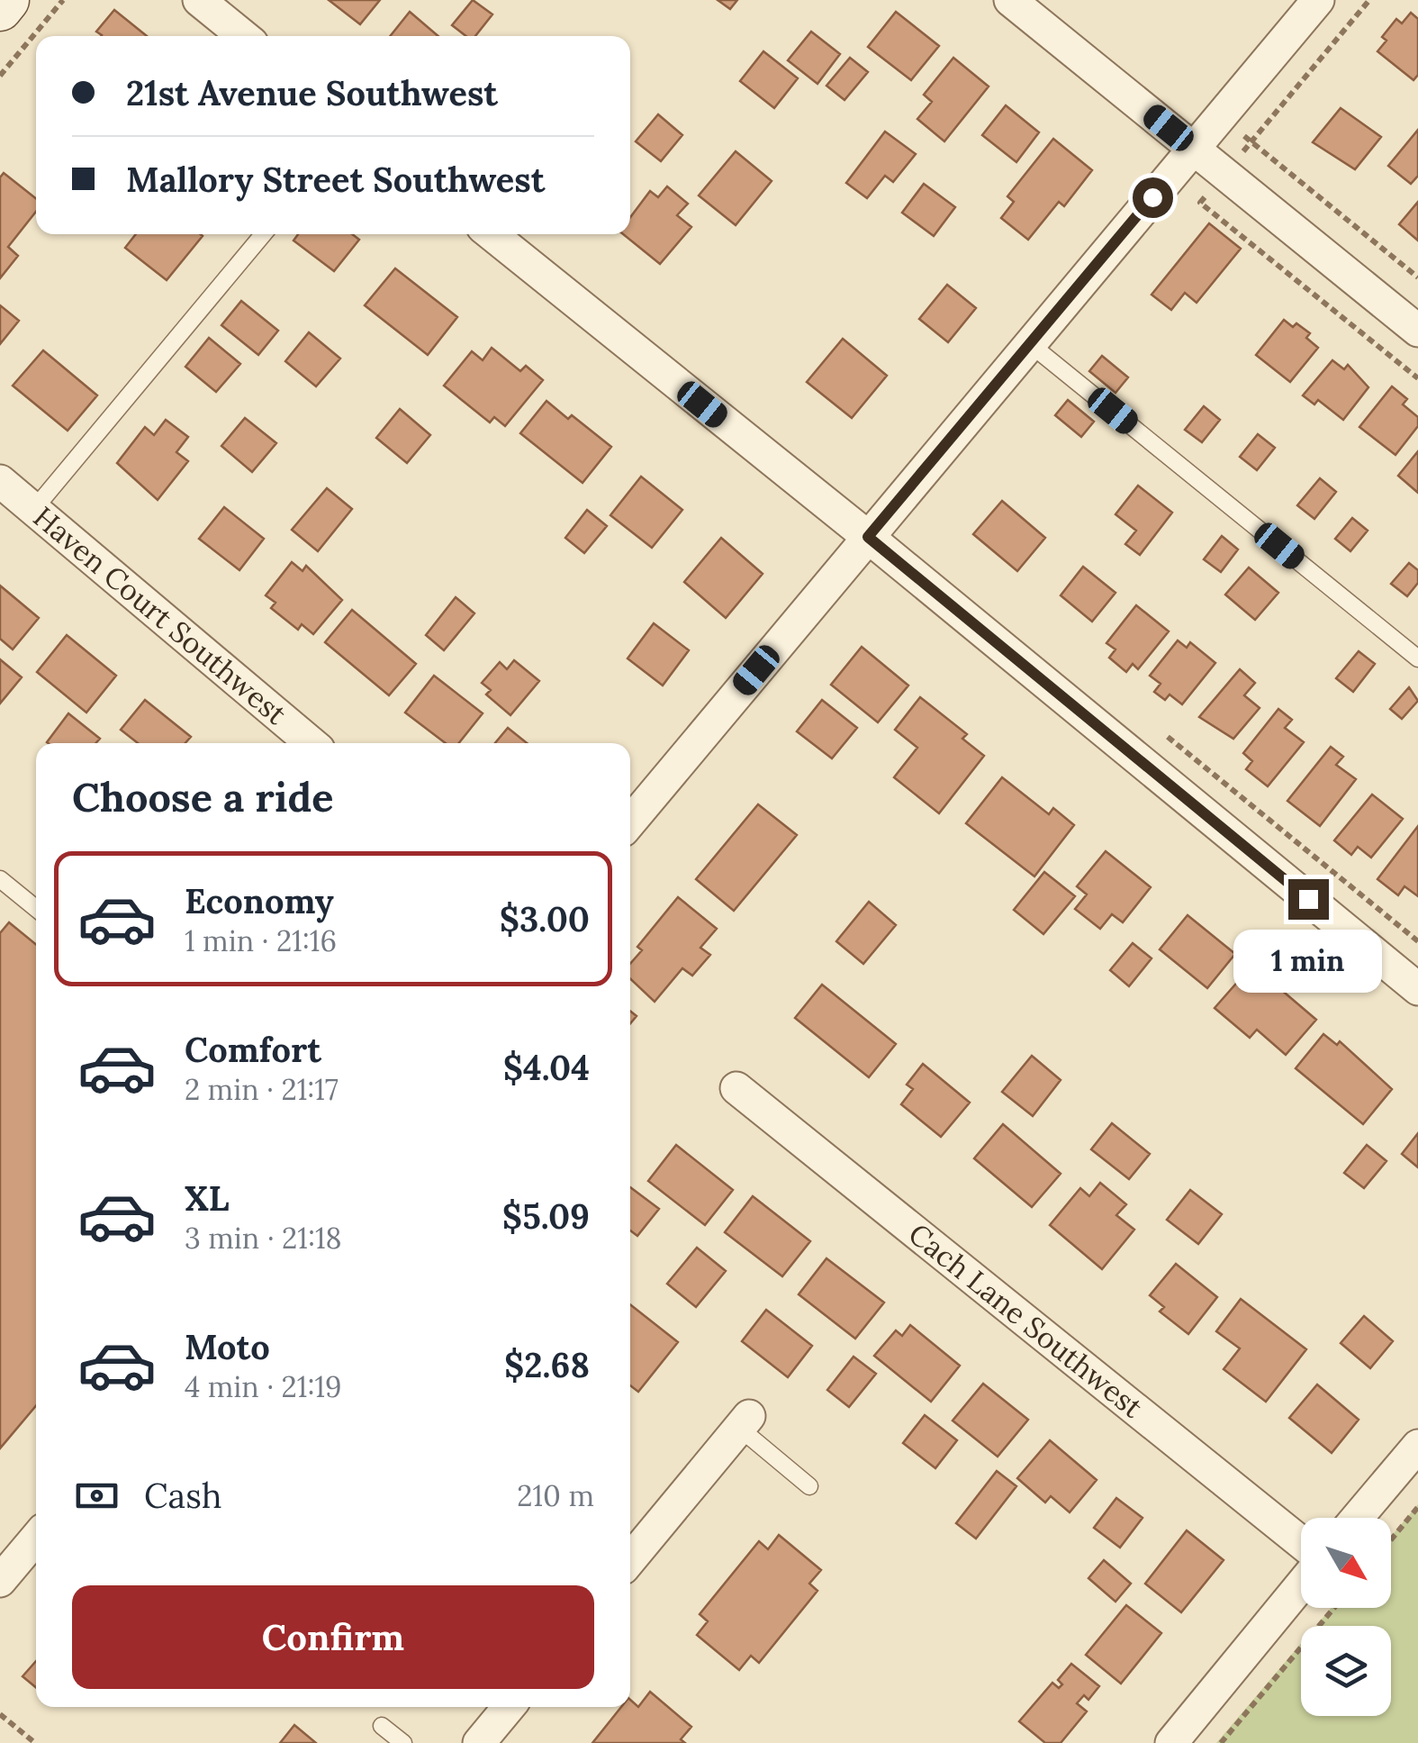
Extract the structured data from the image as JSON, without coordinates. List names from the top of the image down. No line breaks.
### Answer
{"streets":{"street":["Haven Court Southwest","Cach Lane Southwest"]},"north":"bottom right","page":{"banner":["21st Avenue Southwest","Mallory Street Southwest"],"heading":"Choose a ride","list":[{"name":"Economy","note":"1 min · 21:16","value":"$3.00"},{"name":"Comfort","note":"2 min · 21:17","value":"$4.04"},{"name":"XL","note":"3 min · 21:18","value":"$5.09"},{"name":"Moto","note":"4 min · 21:19","value":"$2.68"}],"bubble":"1 min","pay":["Cash","210 m"],"buttons":"Confirm"}}
